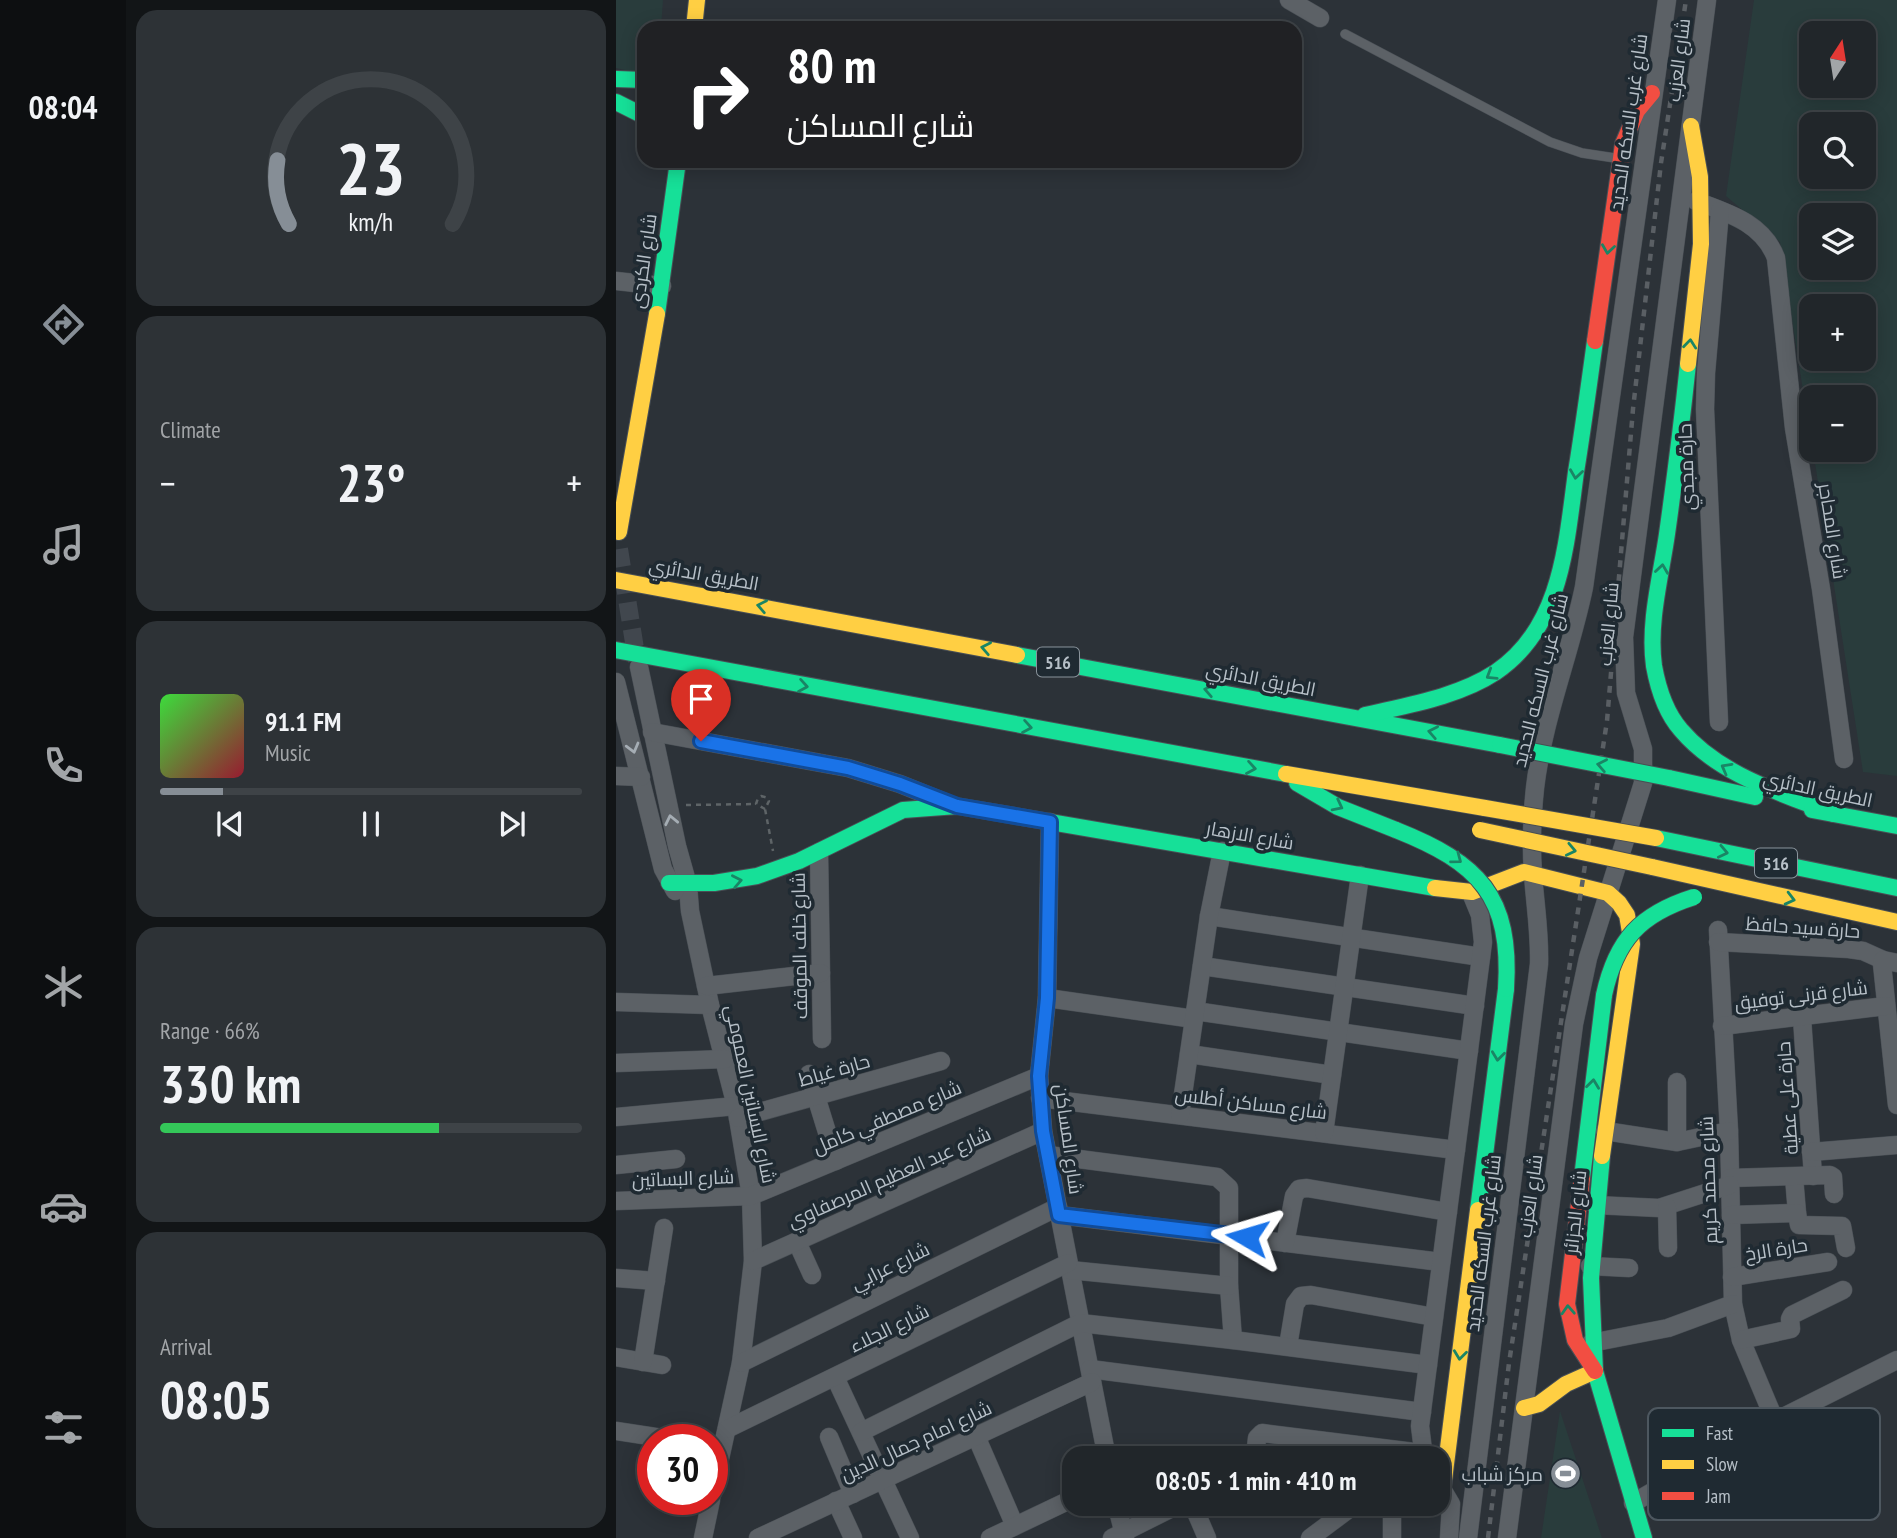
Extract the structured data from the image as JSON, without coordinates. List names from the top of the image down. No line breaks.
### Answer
{"streets":{"main road":["شارع الكردى","الطريق الدائري","516","شارع الازهار","شارع الجزائر"],"street":["شارع العزب","شارع غرب السكه الحديد","حارة مجدي","شارع المحاجر","حارة سيد حافظ","شارع خلف الموقف","شارع قرنى توفيق","حارة غياط","شارع البساتين العمومي","حارة على عطية","شارع مساكن أطلس","شارع مصطفي كامل","شارع المساكن","شارع عبد العظيم المرصفاوي","شارع البساتين","شارع محمد كريم","حارة الرخ","شارع عرابي","شارع الجلاء","شارع امام جمال الدين"]},"crossings":[["شارع العزب","شارع المحاجر"],["شارع العزب","شارع الجزائر"],["شارع غرب السكه الحديد","شارع الازهار"],["شارع غرب السكه الحديد","شارع مساكن أطلس"],["حارة مجدي","شارع المحاجر"],["شارع الازهار","شارع خلف الموقف"],["شارع الازهار","شارع البساتين العمومي"],["شارع الازهار","شارع المساكن"],["حارة سيد حافظ","شارع محمد كريم"],["شارع قرنى توفيق","حارة على عطية"],["شارع قرنى توفيق","شارع محمد كريم"],["حارة غياط","شارع البساتين العمومي"],["شارع البساتين العمومي","شارع مصطفي كامل"],["شارع البساتين العمومي","شارع عبد العظيم المرصفاوي"],["شارع البساتين العمومي","شارع البساتين"],["شارع البساتين العمومي","شارع عرابي"],["شارع مساكن أطلس","شارع المساكن"],["شارع مصطفي كامل","شارع المساكن"],["شارع مصطفي كامل","شارع البساتين"],["شارع المساكن","شارع عبد العظيم المرصفاوي"],["شارع المساكن","شارع عرابي"],["شارع المساكن","شارع الجلاء"],["شارع المساكن","شارع امام جمال الدين"],["شارع محمد كريم","حارة الرخ"]],"places":{"sports":["مركز شباب"]},"legend":["Fast","Slow","Jam"],"north":"top","page":{"tabs":"08:04","map_buttons":["+","−"],"turn":["80 m","شارع المساكن"],"tile":["Climate",["Range · 66%","330 km"],["Arrival","08:05"]],"heat":["−","23°","+"],"song":["91.1 FM","Music"],"limit":"30","trip":"08:05 · 1 min · 410 m","gauge":["23","km/h"]}}
